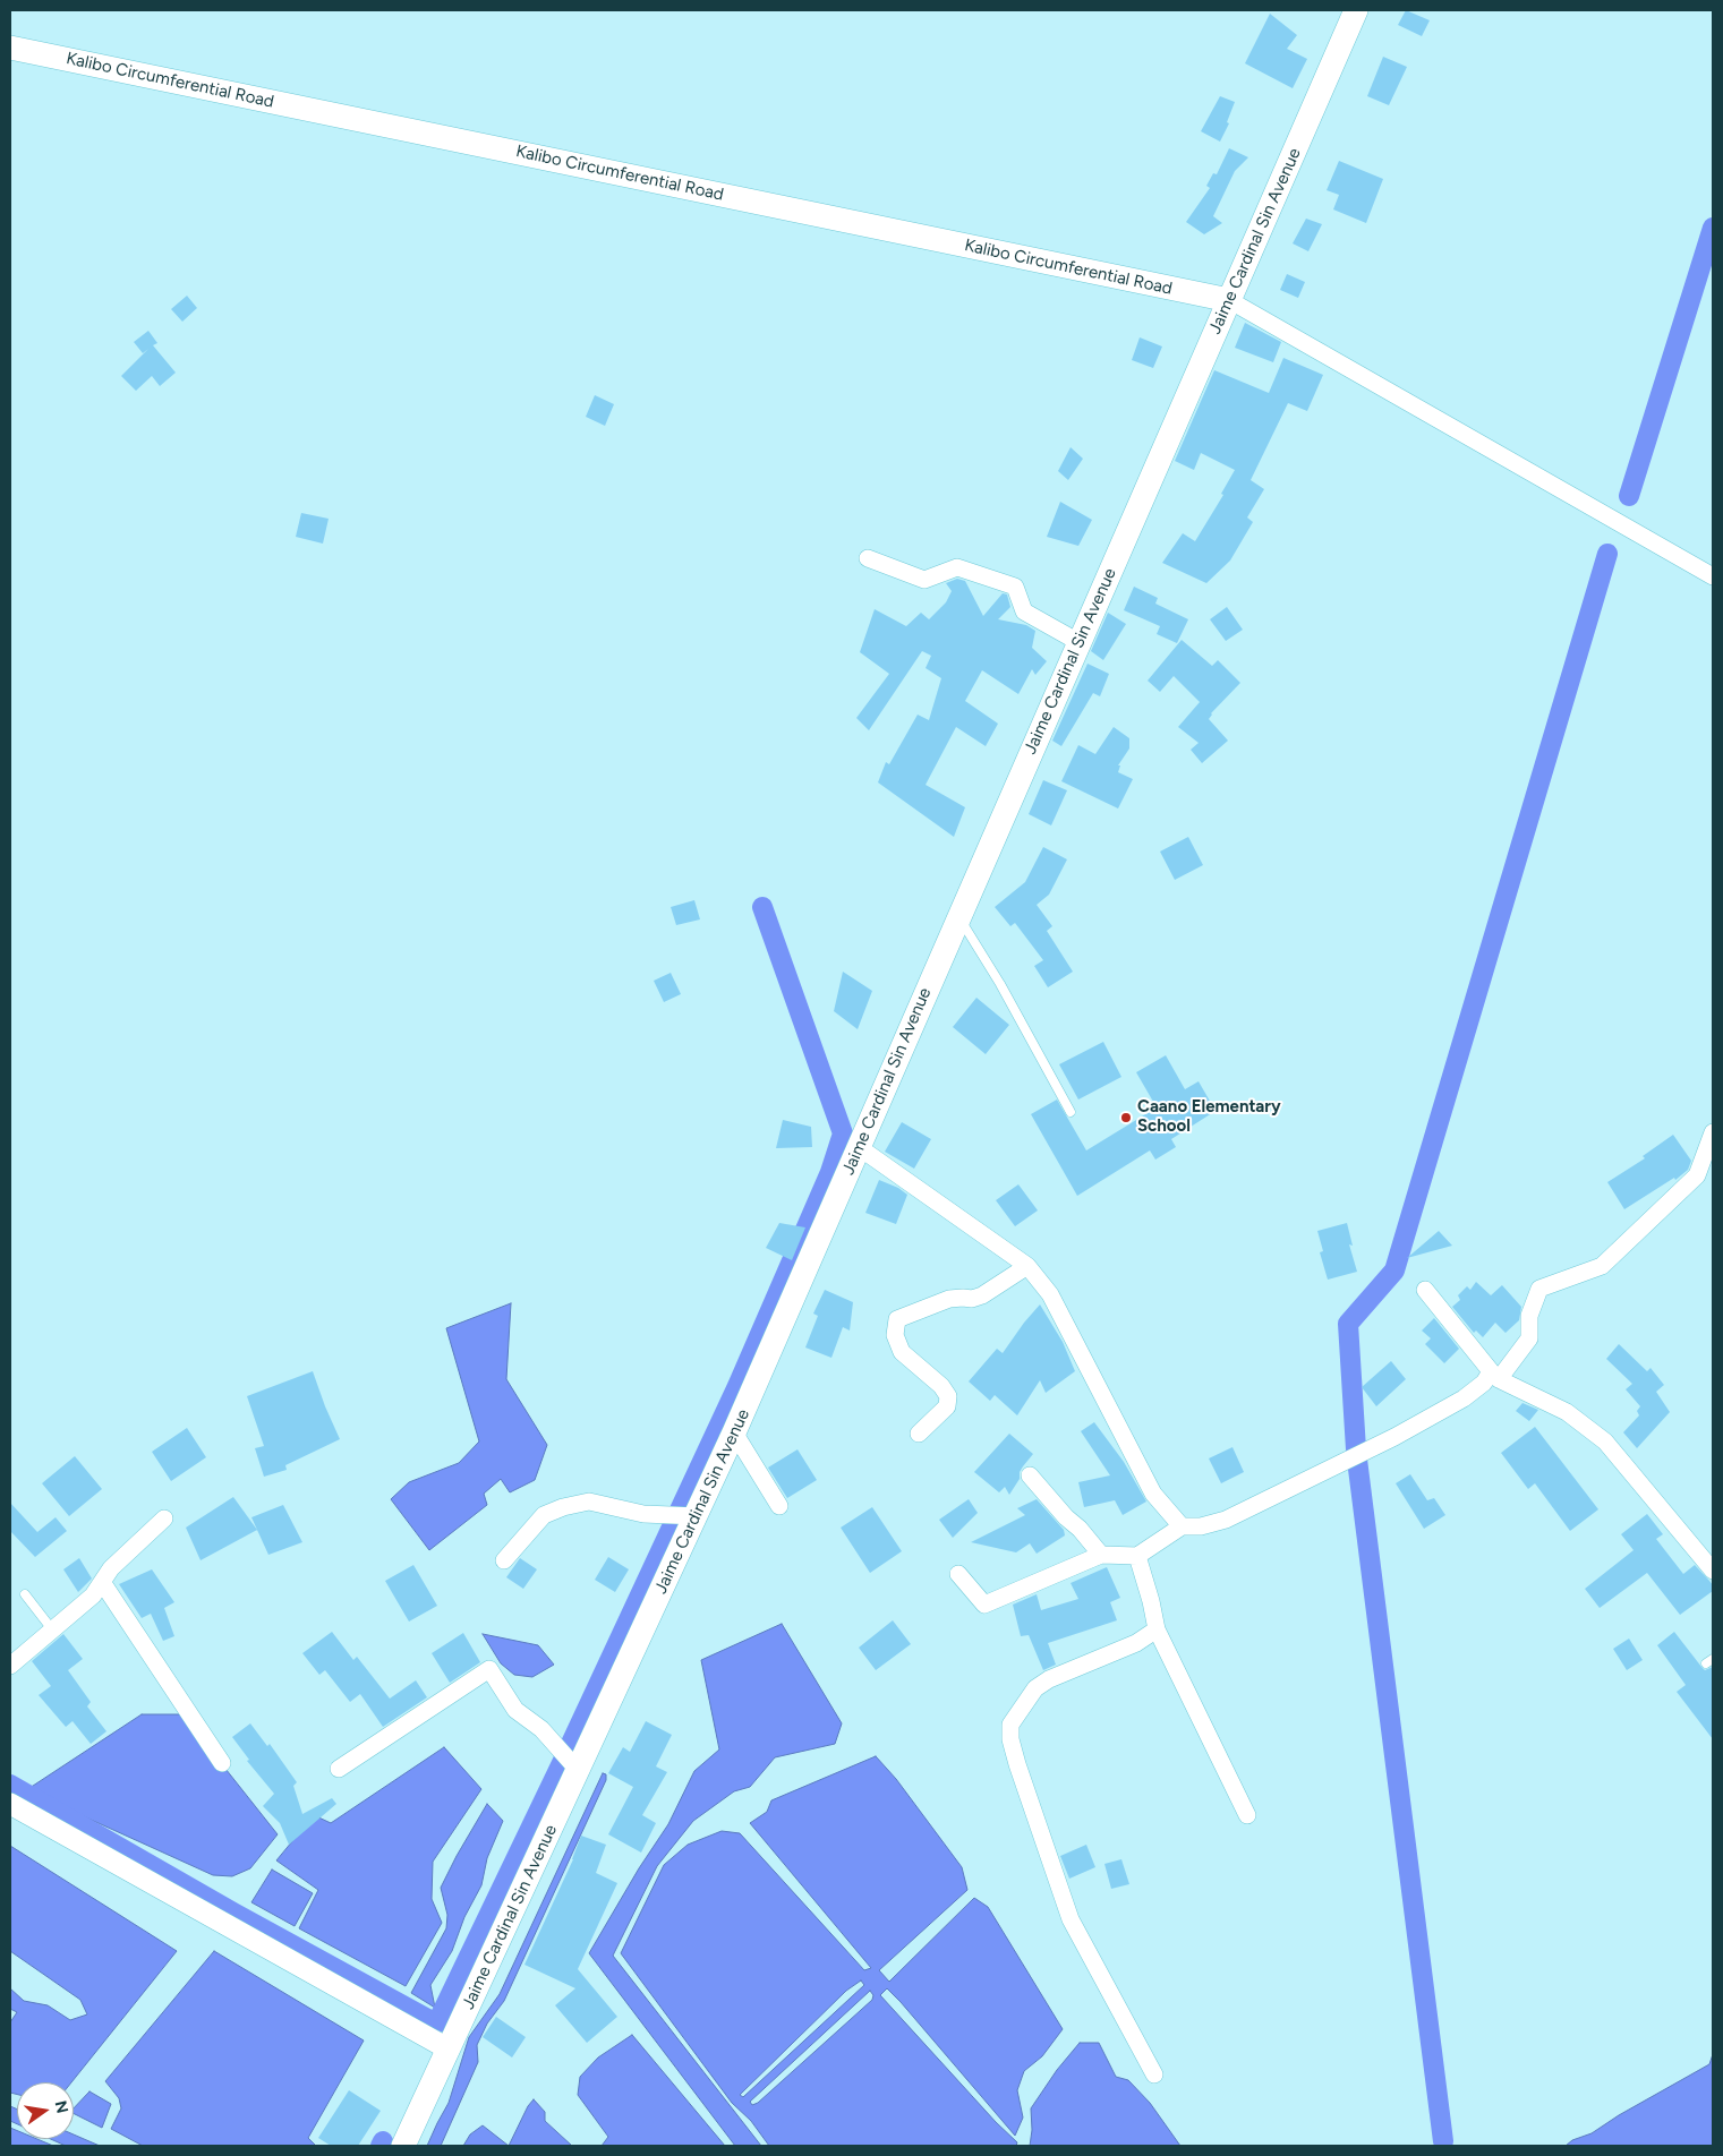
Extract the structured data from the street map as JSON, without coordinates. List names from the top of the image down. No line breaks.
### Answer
{"streets":{"main road":["Kalibo Circumferential Road","Jaime Cardinal Sin Avenue"]},"crossings":[["Kalibo Circumferential Road","Jaime Cardinal Sin Avenue"]],"places":["Caano Elementary School"],"north":"right"}
